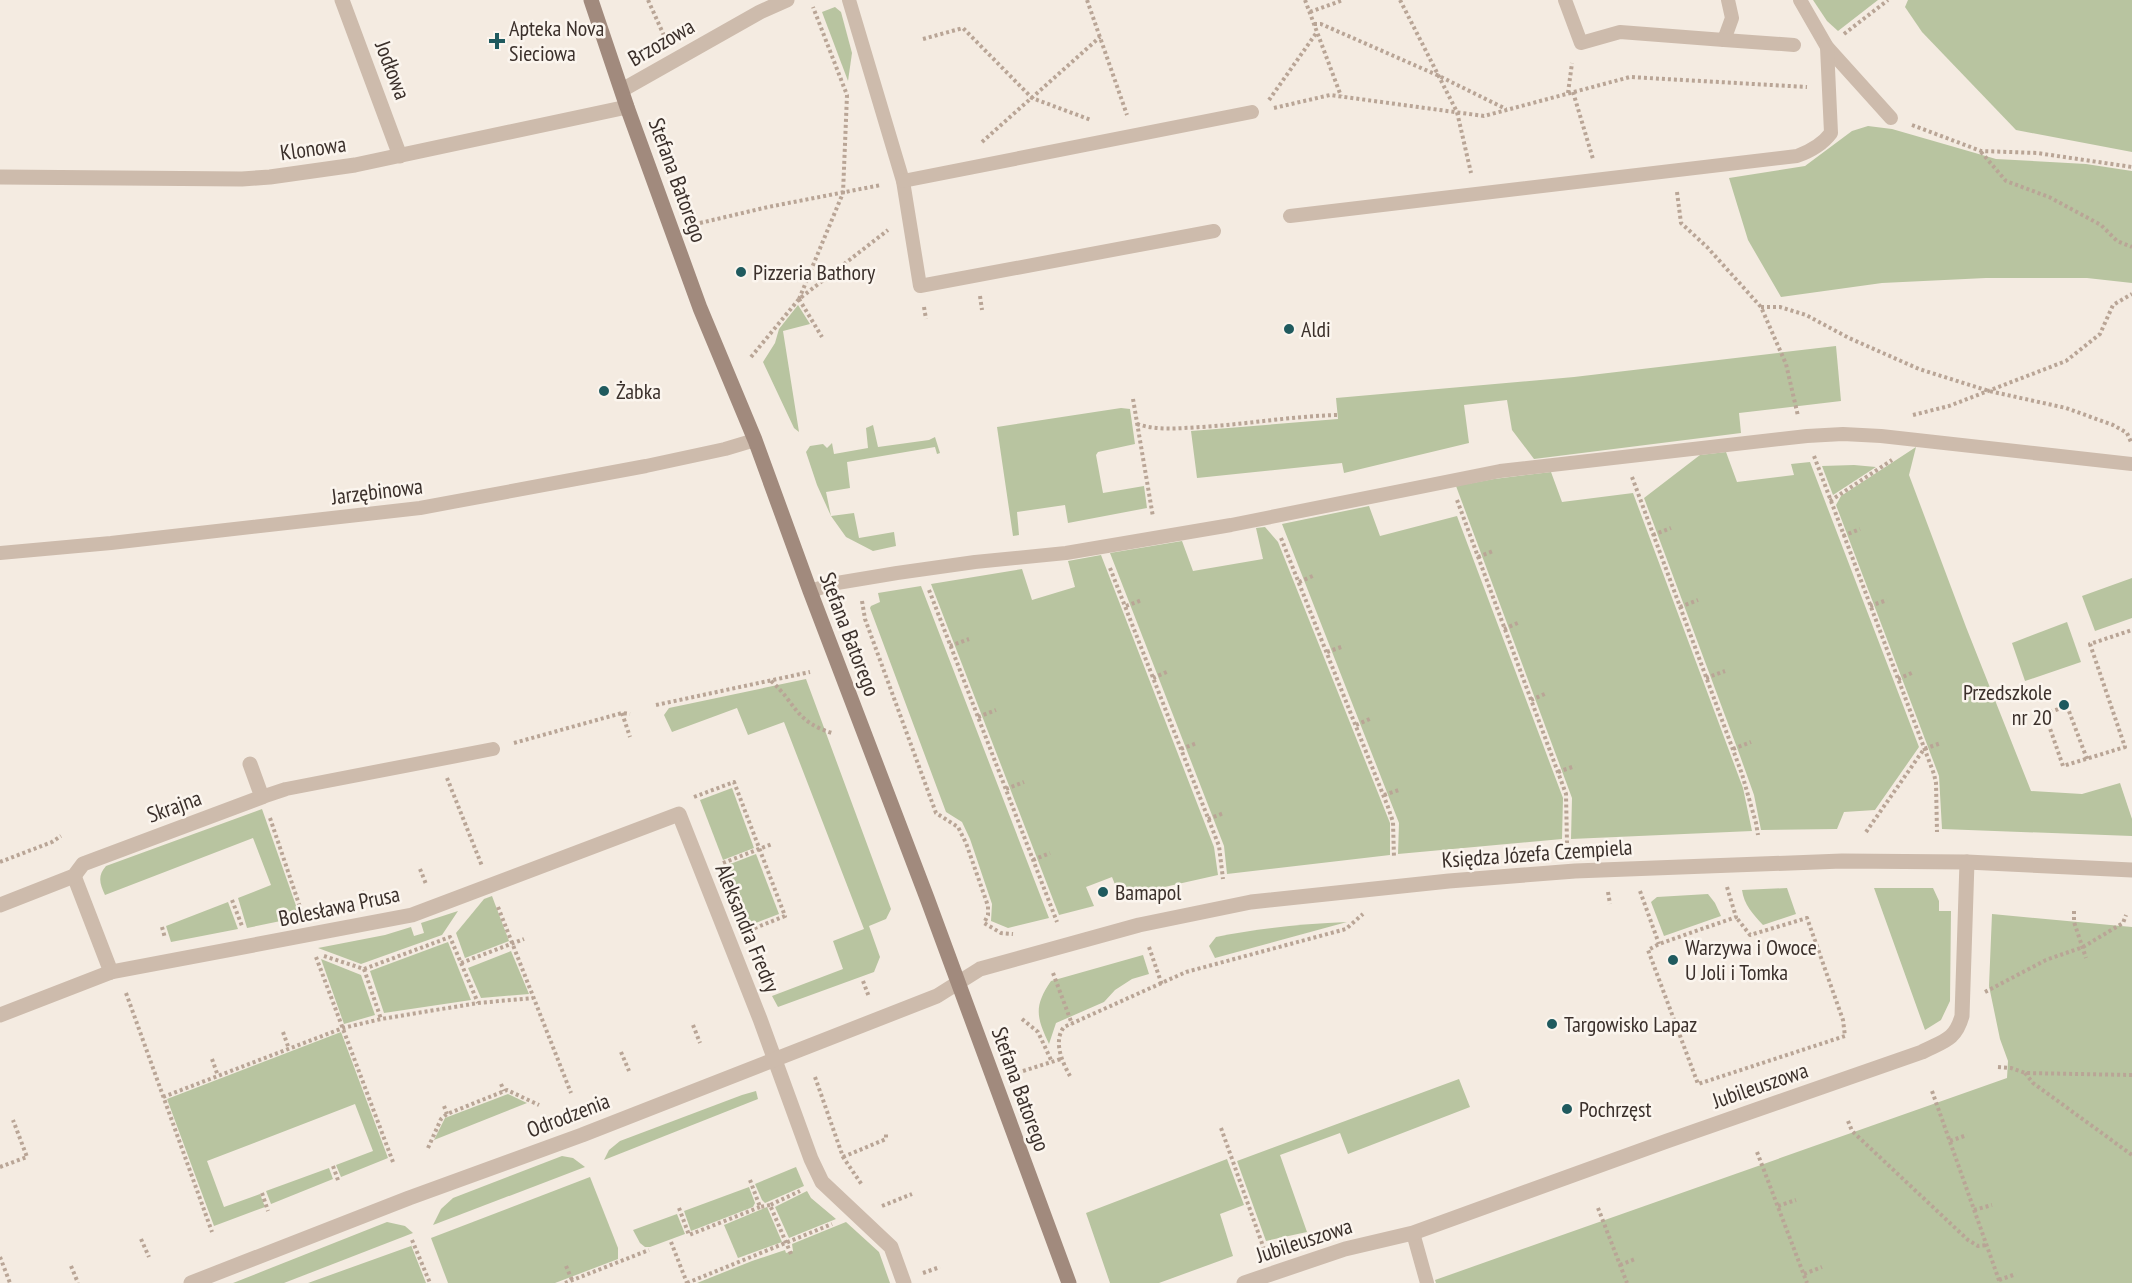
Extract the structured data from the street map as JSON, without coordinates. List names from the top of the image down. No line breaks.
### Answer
{"streets":{"street":["Brzozowa","Jodłowa","Klonowa","Stefana Batorego","Skrajna","Księdza Józefa Czempiela","Bolesława Prusa","Aleksandra Fredry","Jubileuszowa","Odrodzenia"],"lane":["Jarzębinowa"]},"crossings":[["Brzozowa","Stefana Batorego"],["Jodłowa","Klonowa"],["Klonowa","Stefana Batorego"],["Stefana Batorego","Jarzębinowa"],["Stefana Batorego","Księdza Józefa Czempiela"],["Stefana Batorego","Odrodzenia"],["Księdza Józefa Czempiela","Jubileuszowa"],["Księdza Józefa Czempiela","Odrodzenia"],["Bolesława Prusa","Aleksandra Fredry"],["Aleksandra Fredry","Odrodzenia"]],"places":{"health":["Apteka Nova Sieciowa"],"other":["Pizzeria Bathory","Aldi","Żabka","Przedszkole nr 20","Bamapol","Warzywa i Owoce U Joli i Tomka","Targowisko Lapaz","Pochrzęst"]}}
